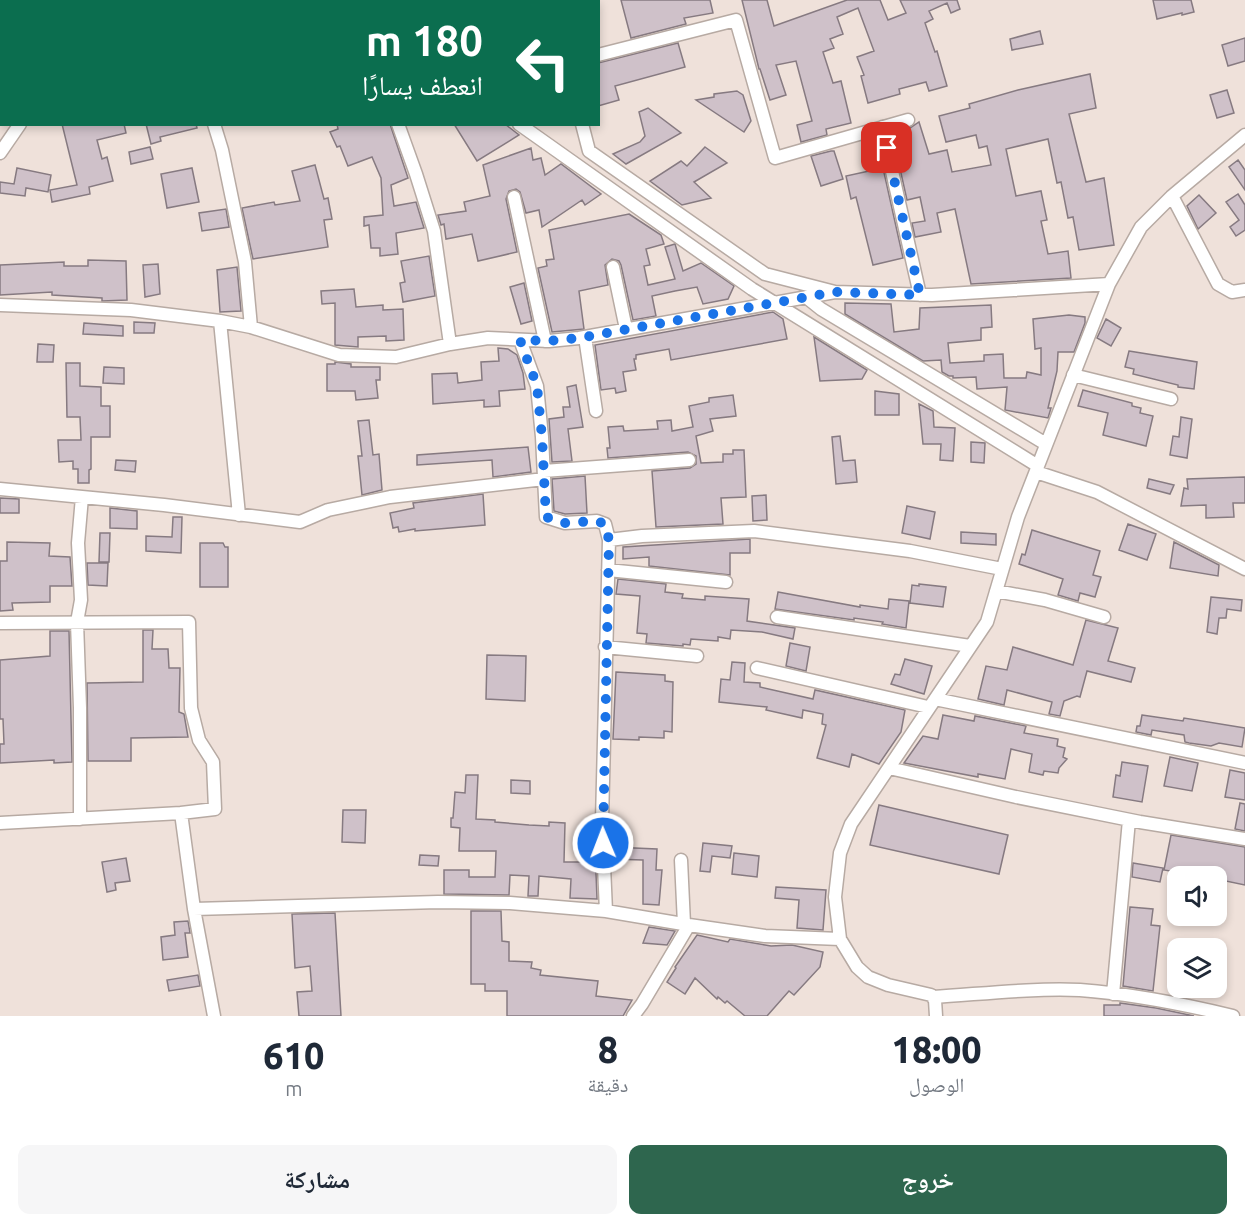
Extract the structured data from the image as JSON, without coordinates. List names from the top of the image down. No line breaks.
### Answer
{"page":{"turn":["180 m","انعطف يسارًا"],"eta":["18:00","الوصول","8","دقيقة","610","m"],"buttons":["خروج","مشاركة"]}}
